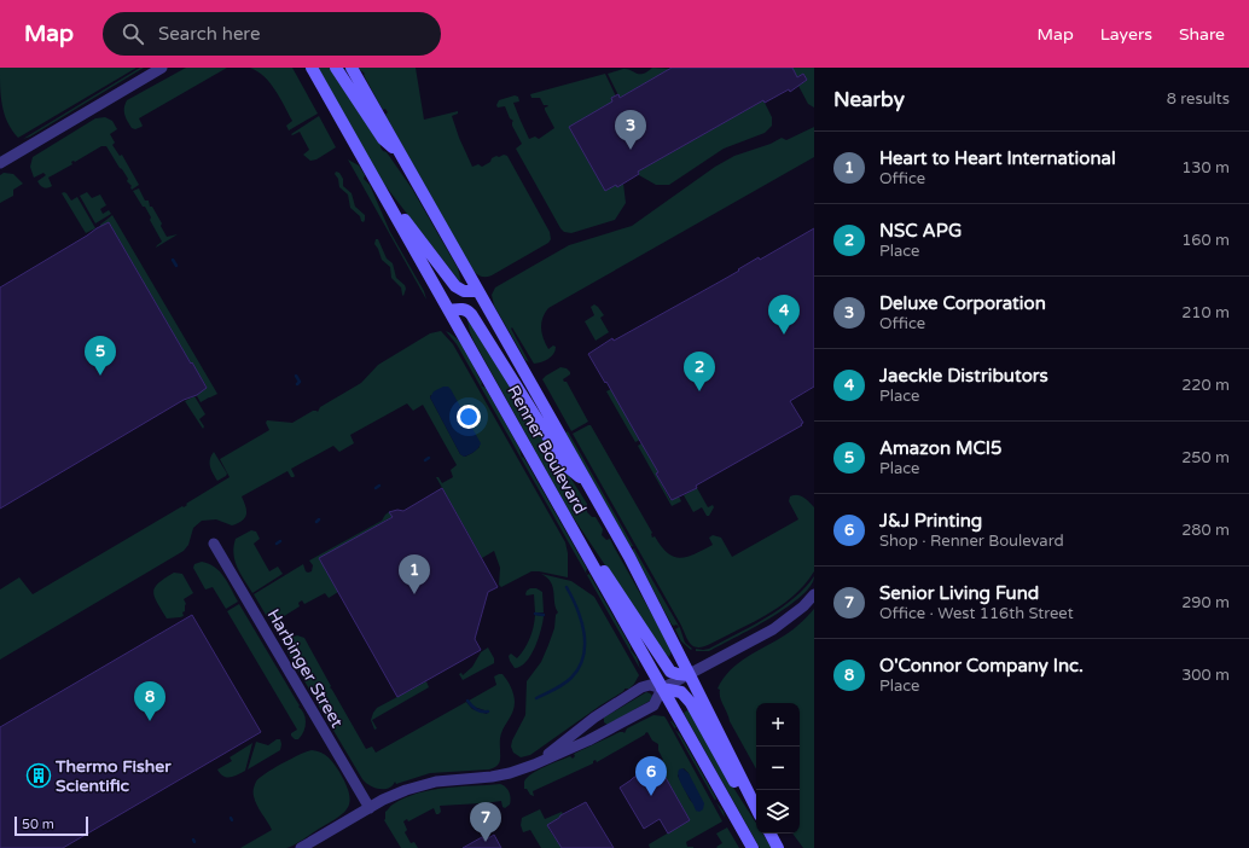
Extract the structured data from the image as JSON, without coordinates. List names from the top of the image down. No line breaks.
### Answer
{"streets":{"main road":["Renner Boulevard"],"street":["Harbinger Street"]},"places":{"building":["Thermo Fisher Scientific"]},"scale_bar":"50 m","page":{"header":"Map","search":"Search here","nav":["Map","Layers","Share"],"heading":["Nearby","8 results"],"pins":["3","4","5","2","1","8","6","7"],"list":[{"mark":"1","name":"Heart to Heart International","note":"Office","value":"130 m"},{"mark":"2","name":"NSC APG","note":"Place","value":"160 m"},{"mark":"3","name":"Deluxe Corporation","note":"Office","value":"210 m"},{"mark":"4","name":"Jaeckle Distributors","note":"Place","value":"220 m"},{"mark":"5","name":"Amazon MCI5","note":"Place","value":"250 m"},{"mark":"6","name":"J&J Printing","note":"Shop · Renner Boulevard","value":"280 m"},{"mark":"7","name":"Senior Living Fund","note":"Office · West 116th Street","value":"290 m"},{"mark":"8","name":"O'Connor Company Inc.","note":"Place","value":"300 m"}],"map_buttons":["+","−"],"scale":"50 m"}}
